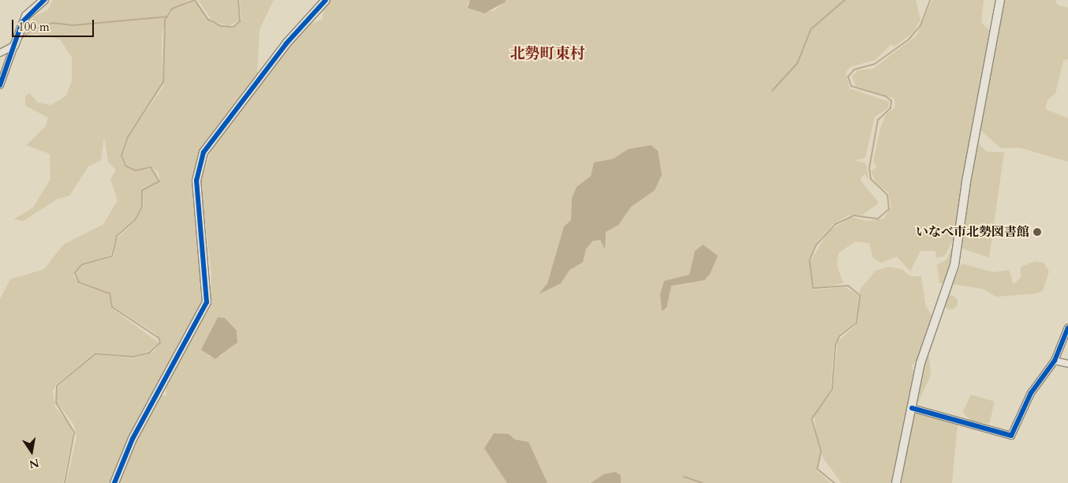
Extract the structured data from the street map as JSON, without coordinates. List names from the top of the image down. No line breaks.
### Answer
{"districts":["北勢町東村"],"places":["いなべ市北勢図書館"],"scale_bar":"100 m","north":"bottom"}
